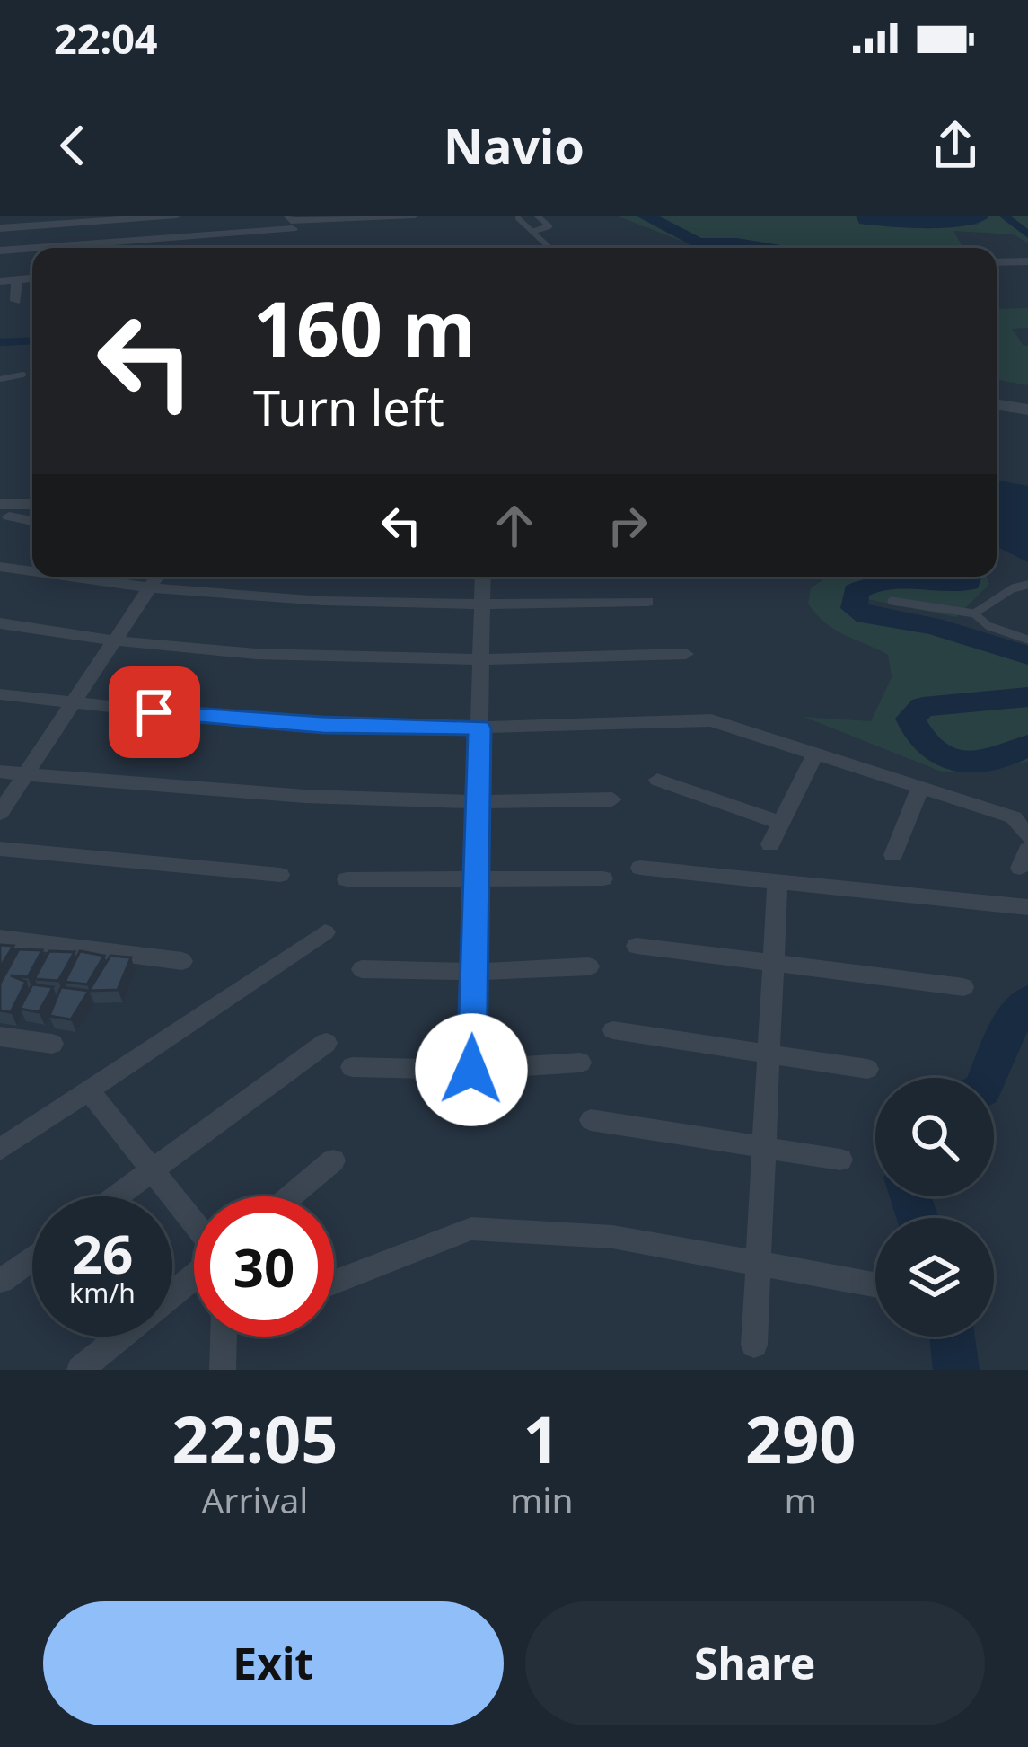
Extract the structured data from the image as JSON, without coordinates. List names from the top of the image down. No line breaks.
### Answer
{"page":{"status":"22:04","header":"Navio","turn":["160 m","Turn left"],"speed":"26 km/h","limit":"30","eta":["22:05","Arrival","1","min","290","m"],"buttons":["Exit","Share"]}}
